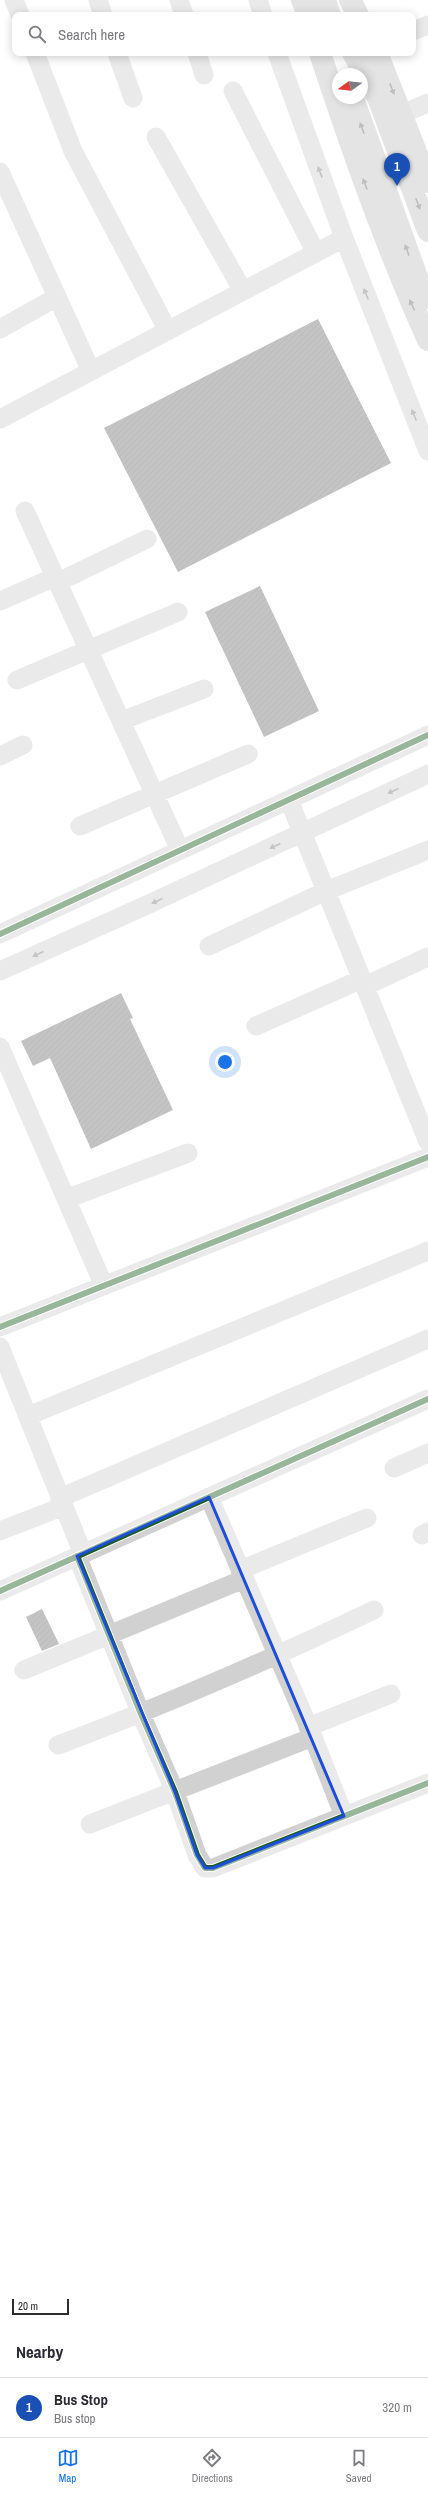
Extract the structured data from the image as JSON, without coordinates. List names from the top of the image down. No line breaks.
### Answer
{"scale_bar":"20 m","north":"left","page":{"search":"Search here","pins":"1","scale":"20 m","heading":"Nearby","list":[{"mark":"1","name":"Bus Stop","note":"Bus stop","value":"320 m"}],"nav":["Map","Directions","Saved"]}}
